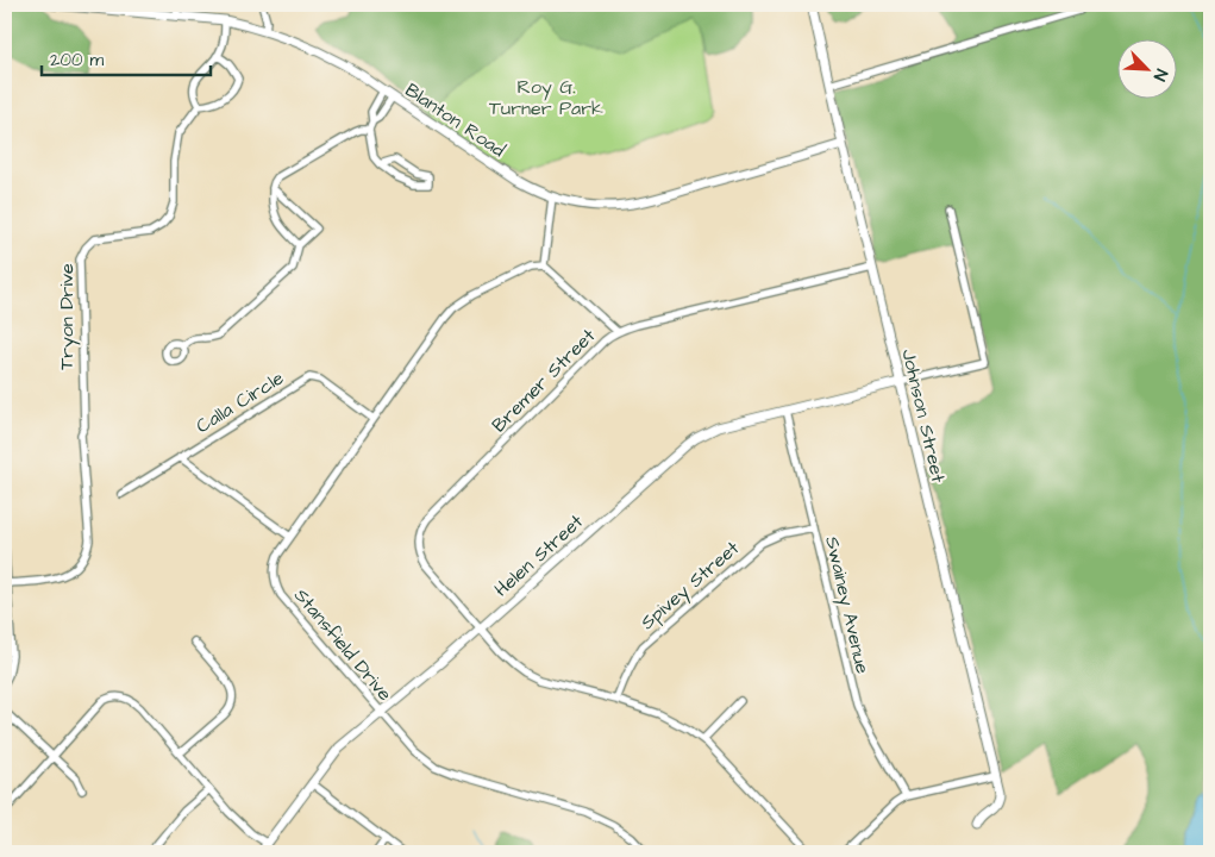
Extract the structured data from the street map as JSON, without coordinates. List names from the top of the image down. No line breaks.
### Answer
{"streets":{"street":["Blanton Road","Tryon Drive","Bremer Street","Calla Circle","Johnson Street","Helen Street","Spivey Street","Swainey Avenue","Stansfield Drive"]},"crossings":[["Blanton Road","Johnson Street"],["Bremer Street","Johnson Street"],["Bremer Street","Helen Street"],["Bremer Street","Spivey Street"],["Calla Circle","Stansfield Drive"],["Johnson Street","Helen Street"],["Helen Street","Swainey Avenue"],["Helen Street","Stansfield Drive"],["Spivey Street","Swainey Avenue"]],"parks":["Roy G. Turner Park"],"scale_bar":"200 m","north":"bottom right"}
